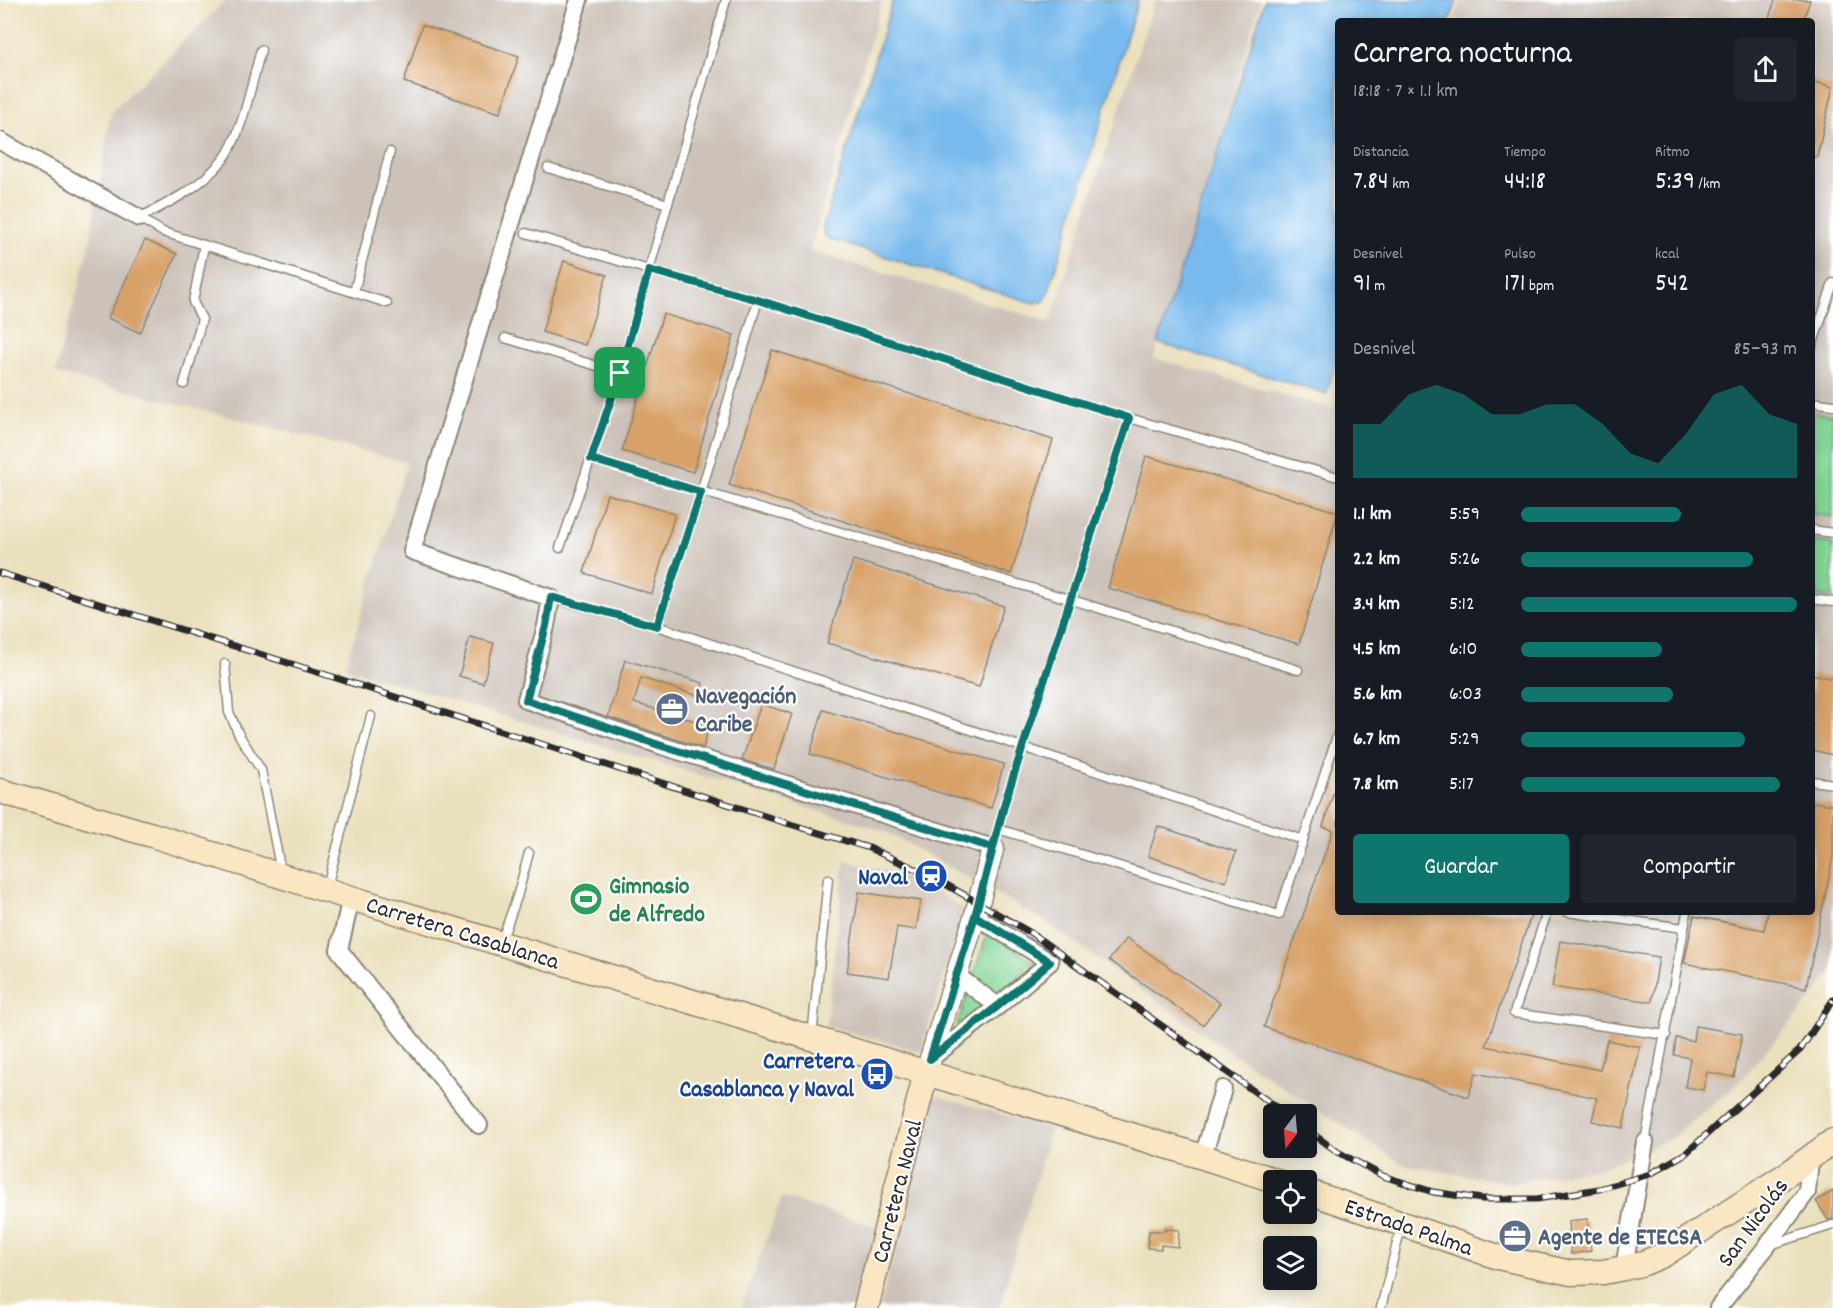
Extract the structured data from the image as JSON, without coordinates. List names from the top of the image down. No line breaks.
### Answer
{"streets":{"main road":["Carretera Casablanca","Carretera Naval","Estrada Palma"],"street":["San Nicolás"]},"crossings":[["Carretera Casablanca","Carretera Naval"],["San Nicolás","Estrada Palma"]],"places":{"office":["Navegación Caribe","Agente de ETECSA"],"station":["Naval"],"sports":["Gimnasio de Alfredo"],"bus stop":["Carretera Casablanca y Naval"]},"north":"bottom","page":{"heading":["Carrera nocturna","18:18 · 7 × 1.1 km"],"stats":[["Distancia","7.84 km"],["Tiempo","44:18"],["Ritmo","5:39 /km"],["Desnivel","91 m"],["Pulso","171 bpm"],["kcal","542"]],"chart":["Desnivel","85–93 m"],"list":[{"name":"1.1 km","note":"5:59"},{"name":"2.2 km","note":"5:26"},{"name":"3.4 km","note":"5:12"},{"name":"4.5 km","note":"6:10"},{"name":"5.6 km","note":"6:03"},{"name":"6.7 km","note":"5:29"},{"name":"7.8 km","note":"5:17"}],"buttons":["Guardar","Compartir"]}}
